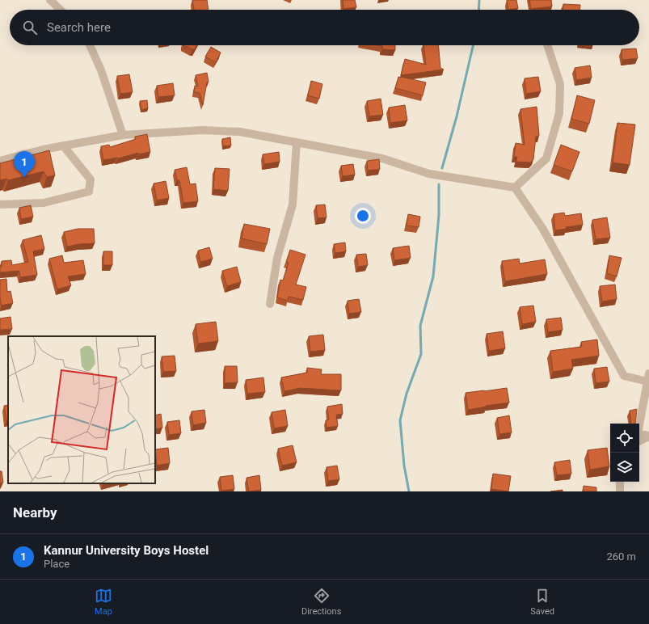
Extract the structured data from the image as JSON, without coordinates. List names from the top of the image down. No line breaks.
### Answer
{"page":{"search":"Search here","pins":"1","heading":"Nearby","list":[{"mark":"1","name":"Kannur University Boys Hostel","note":"Place","value":"260 m"}],"nav":["Map","Directions","Saved"]}}
